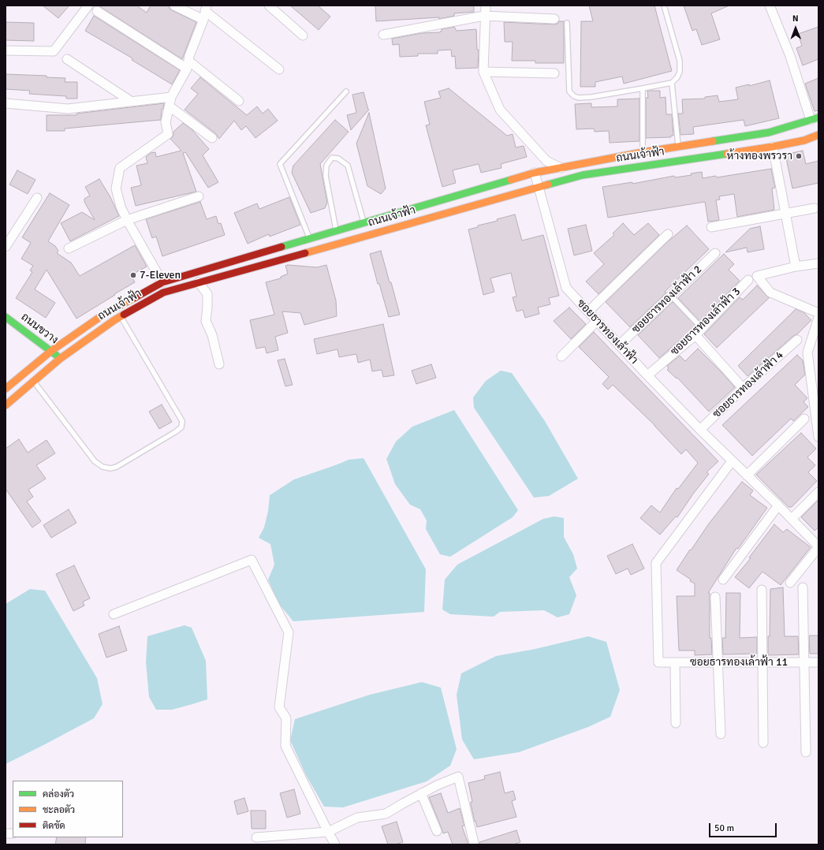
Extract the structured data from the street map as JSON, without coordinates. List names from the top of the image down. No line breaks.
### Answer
{"streets":{"main road":["ถนนเจ้าฟ้า","ถนนขวาง"],"street":["ซอยธารทองเล้าฟ้า 2","ซอยธารทองเล้าฟ้า 3","ซอยธารทองเล้าฟ้า","ซอยธารทองเล้าฟ้า 4","ซอยธารทองเล้าฟ้า 11"]},"crossings":[["ถนนเจ้าฟ้า","ถนนขวาง"],["ถนนเจ้าฟ้า","ซอยธารทองเล้าฟ้า"],["ซอยธารทองเล้าฟ้า 2","ซอยธารทองเล้าฟ้า"],["ซอยธารทองเล้าฟ้า 3","ซอยธารทองเล้าฟ้า"],["ซอยธารทองเล้าฟ้า","ซอยธารทองเล้าฟ้า 4"],["ซอยธารทองเล้าฟ้า","ซอยธารทองเล้าฟ้า 11"]],"places":["ห้างทองพรวรา","7-Eleven"],"legend":["คล่องตัว","ชะลอตัว","ติดขัด"],"scale_bar":"50 m","north":"top"}
